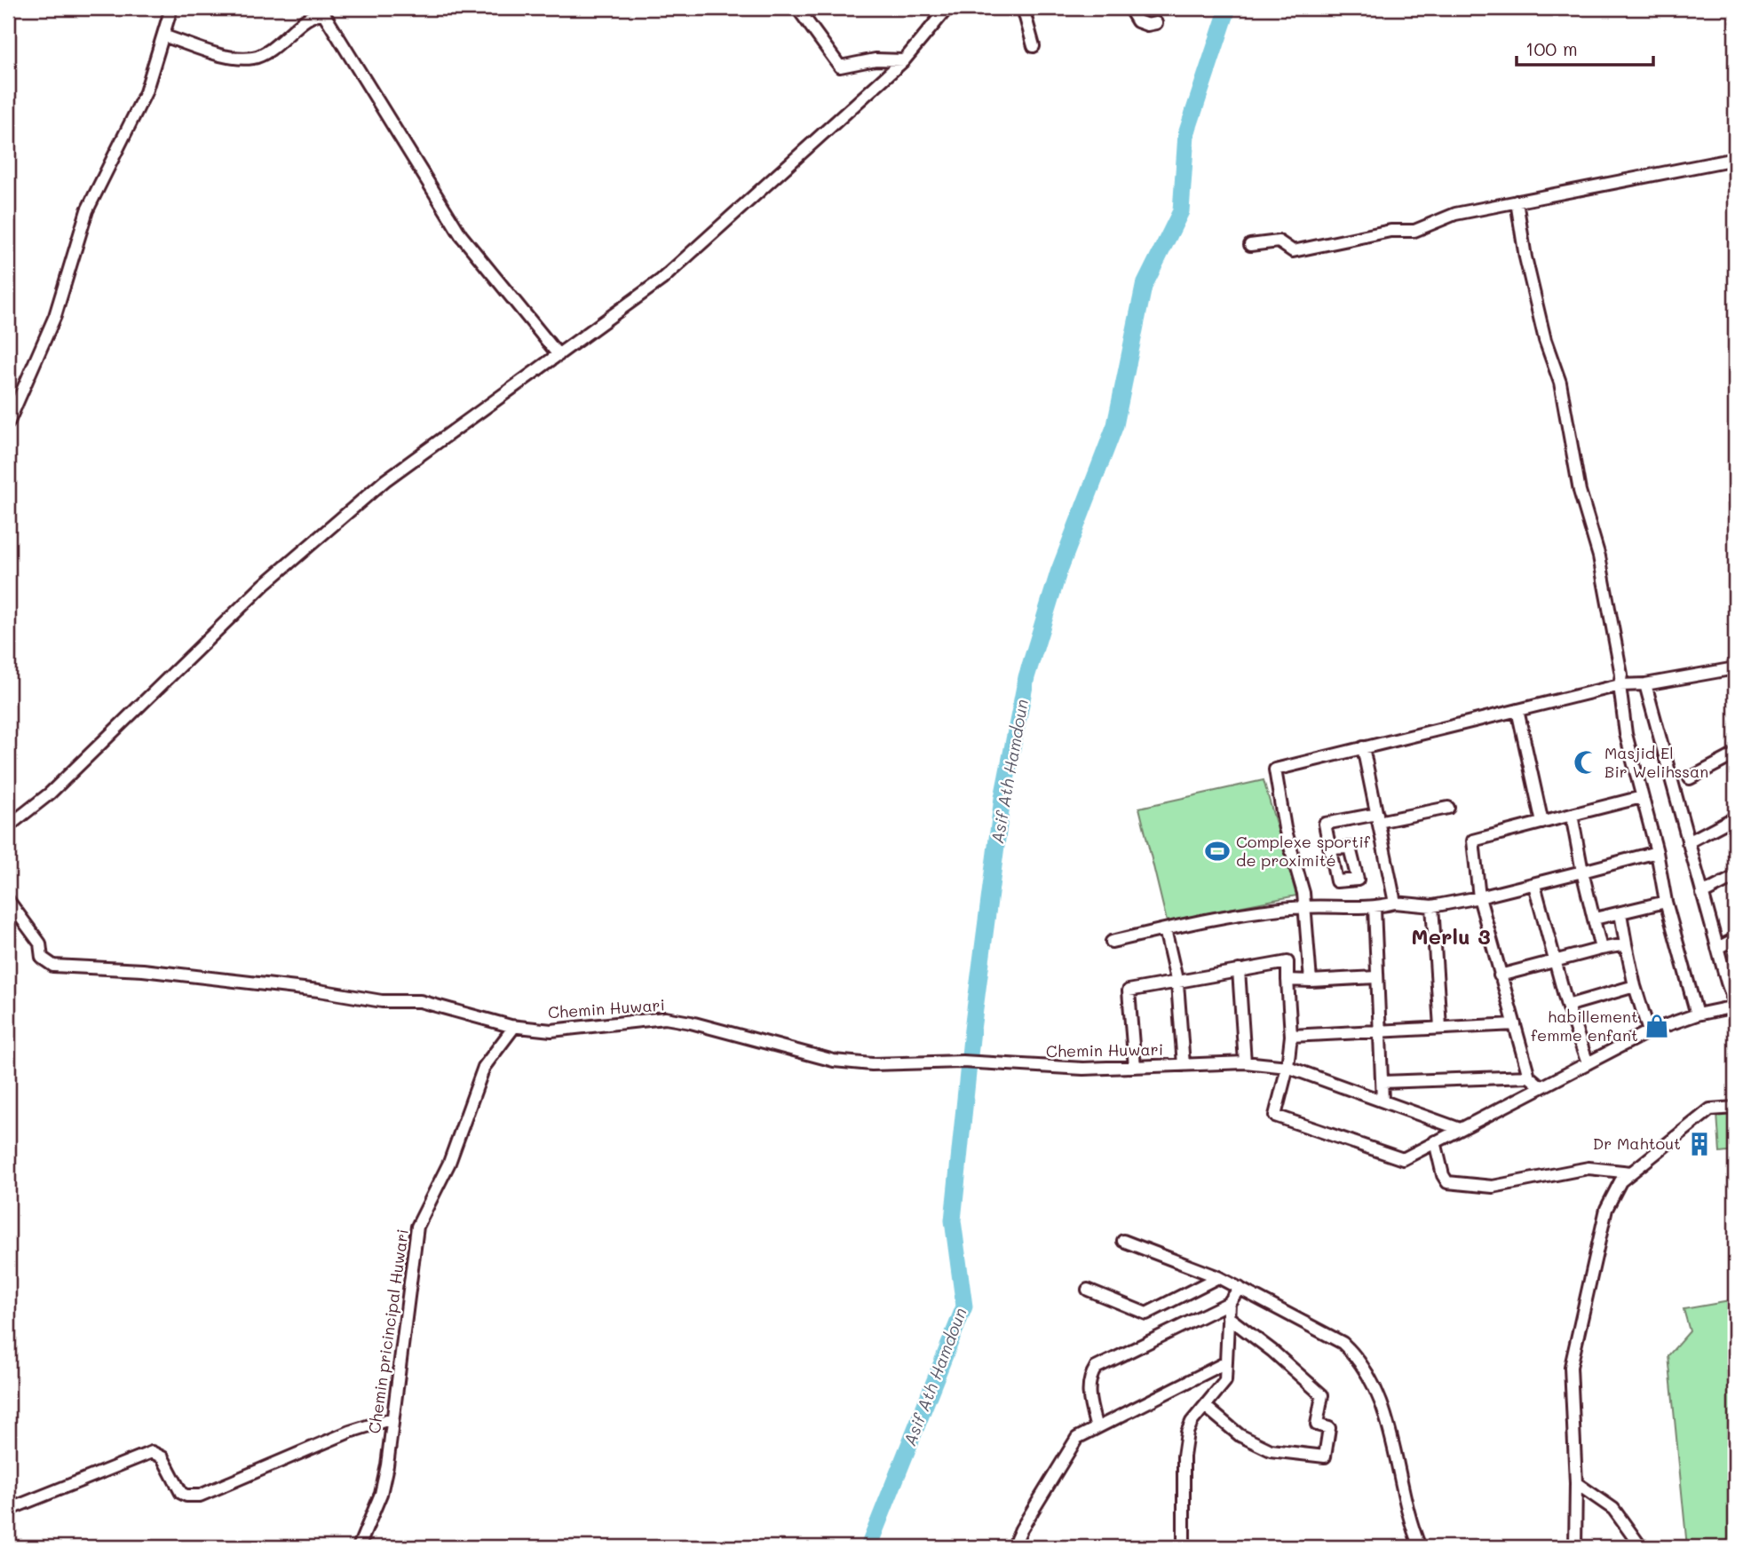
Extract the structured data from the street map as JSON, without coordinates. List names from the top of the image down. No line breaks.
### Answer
{"streets":{"street":["Chemin Huwari","Chemin pricincipal Huwari"]},"crossings":[["Chemin Huwari","Chemin pricincipal Huwari"]],"districts":["Merlu 3"],"water":["Asif Ath Hamdoun"],"places":{"mosque":["Masjid El Bir Welihssan"],"sports":["Complexe sportif de proximité"],"shop":["habillement femme enfant"],"building":["Dr Mahtout"]},"scale_bar":"100 m"}
